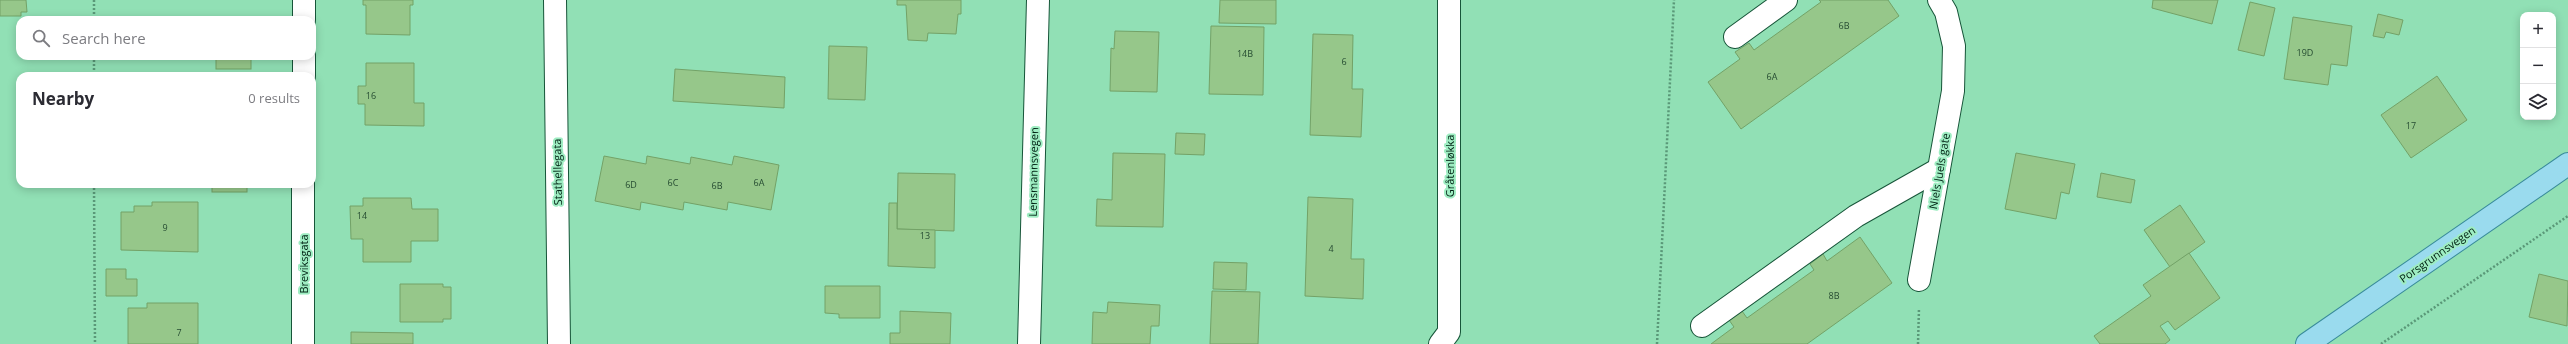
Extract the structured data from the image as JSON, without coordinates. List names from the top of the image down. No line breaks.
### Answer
{"streets":{"main road":["Porsgrunnsvegen"],"street":["Gråtenløkka","Niels Juels gate","Stathellegata","Lensmannsvegen","Breviksgata"]},"house_numbers":["6B","19D","14B","6","6A","16","17","6C","6A","6D","6B","14","9","13","4","8B","7"],"page":{"map_buttons":["+","−"],"search":"Search here","heading":["Nearby","0 results"]}}
